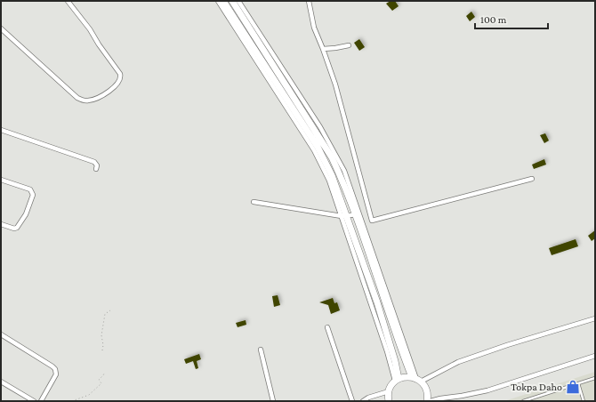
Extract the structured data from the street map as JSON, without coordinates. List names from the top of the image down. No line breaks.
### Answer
{"places":{"shop":["Tokpa Daho"]},"scale_bar":"100 m"}
